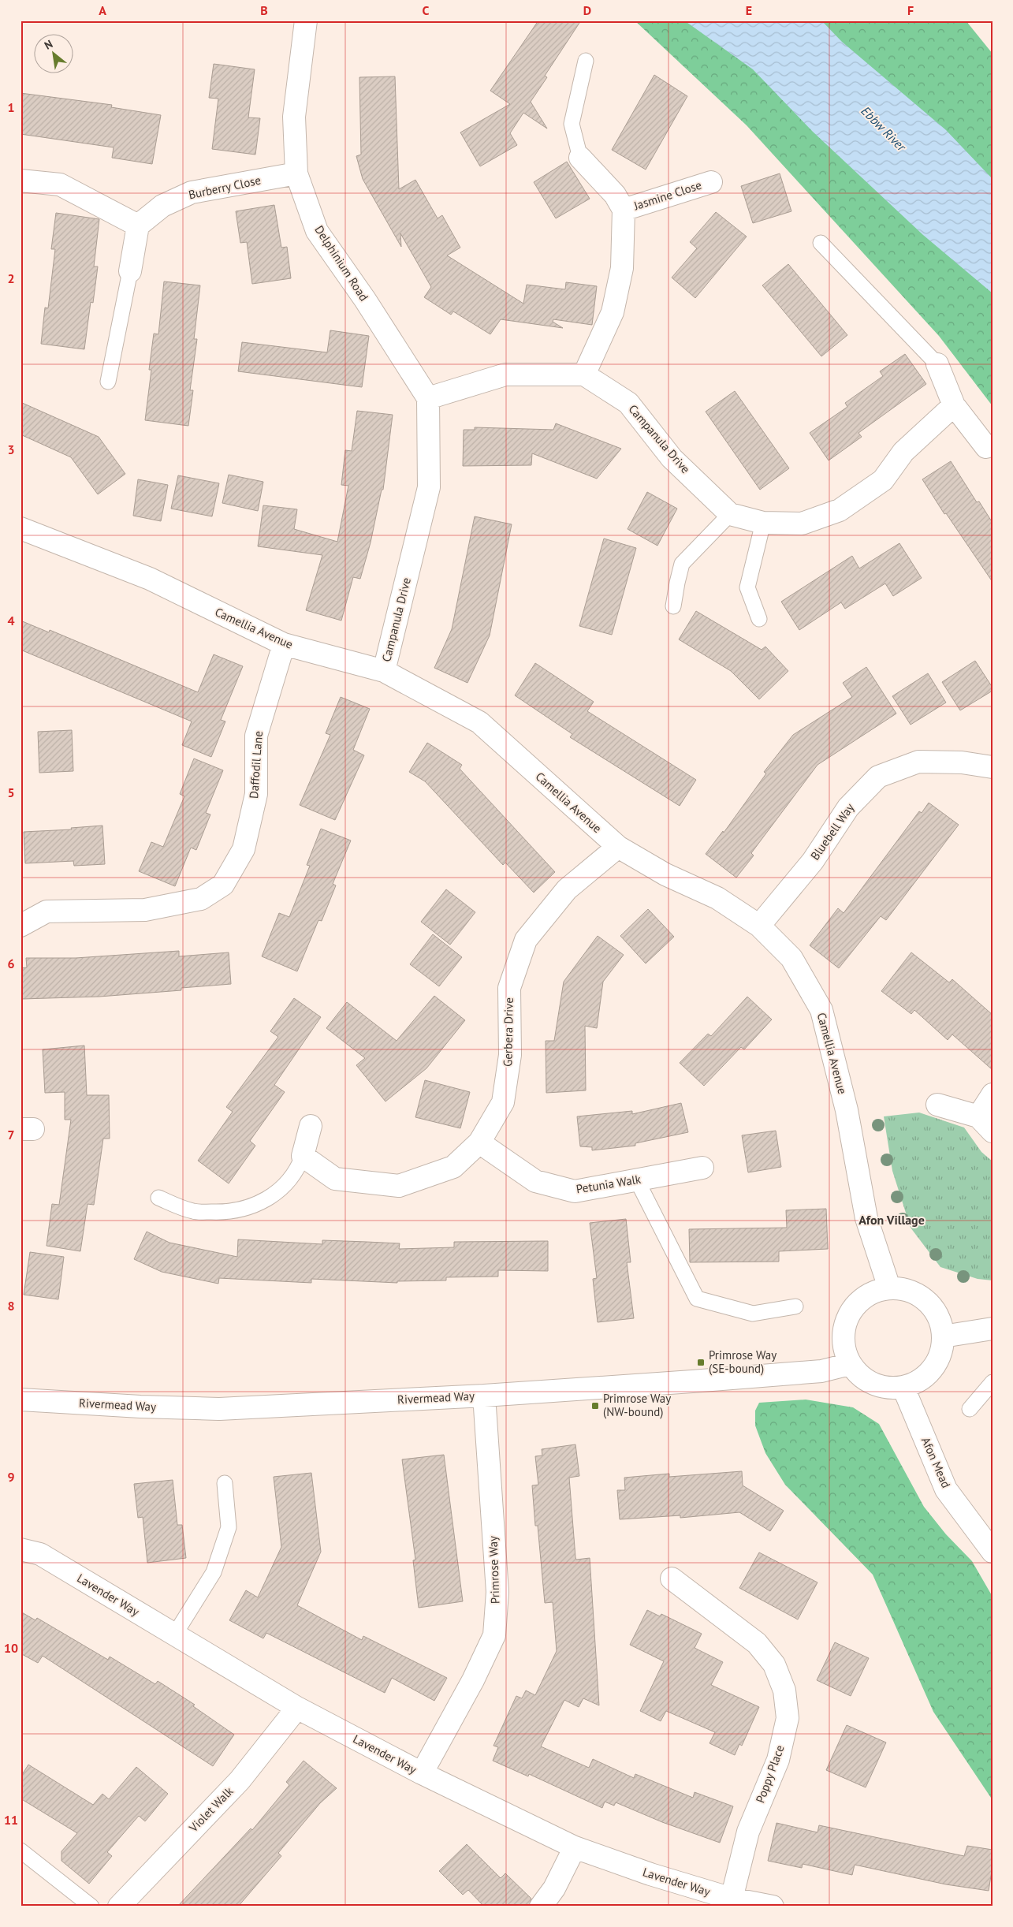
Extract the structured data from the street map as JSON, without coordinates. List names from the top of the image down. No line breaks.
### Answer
{"streets":{"street":["Burberry Close","Jasmine Close","Delphinium Road","Campanula Drive","Camellia Avenue","Daffodil Lane","Bluebell Way","Gerbera Drive","Petunia Walk","Rivermead Way","Afon Mead","Primrose Way","Lavender Way","Poppy Place","Violet Walk"]},"crossings":[["Burberry Close","Delphinium Road"],["Jasmine Close","Campanula Drive"],["Delphinium Road","Campanula Drive"],["Campanula Drive","Camellia Avenue"],["Camellia Avenue","Daffodil Lane"],["Camellia Avenue","Bluebell Way"],["Camellia Avenue","Gerbera Drive"],["Camellia Avenue","Rivermead Way"],["Camellia Avenue","Afon Mead"],["Gerbera Drive","Petunia Walk"],["Rivermead Way","Afon Mead"],["Rivermead Way","Primrose Way"],["Primrose Way","Lavender Way"],["Lavender Way","Poppy Place"],["Lavender Way","Violet Walk"]],"districts":["Afon Village"],"water":["Ebbw River"],"places":{"transit":["Primrose Way (SE-bound)","Primrose Way (NW-bound)"]},"north":"top left","grid":{"columns":["A","B","C","D","E","F"],"rows":["1","2","3","4","5","6","7","8","9","10","11"]}}
